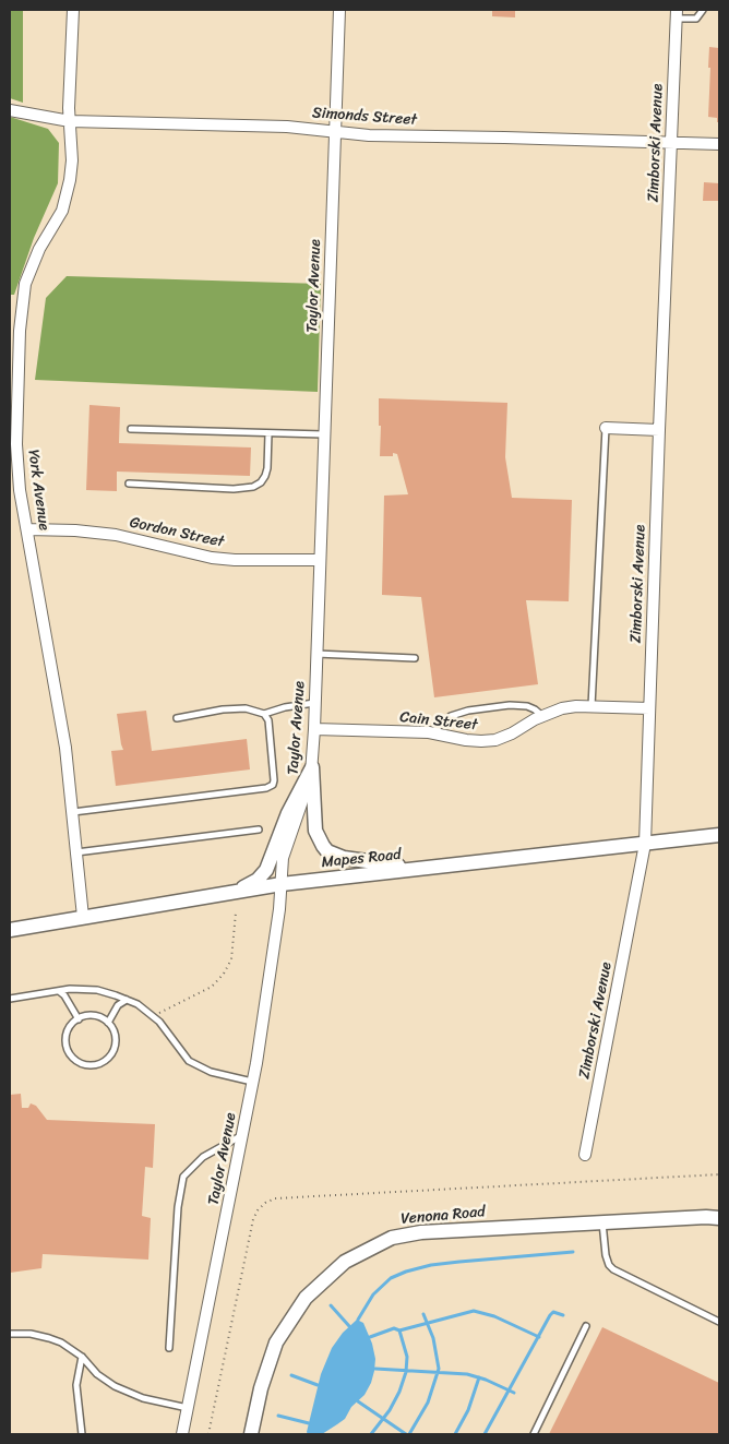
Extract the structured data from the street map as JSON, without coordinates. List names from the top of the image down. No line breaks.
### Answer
{"streets":{"street":["Simonds Street","Zimborski Avenue","Taylor Avenue","York Avenue","Gordon Street","Cain Street","Mapes Road","Venona Road"]},"crossings":[["Simonds Street","Zimborski Avenue"],["Simonds Street","Taylor Avenue"],["Simonds Street","York Avenue"],["Zimborski Avenue","Cain Street"],["Zimborski Avenue","Mapes Road"],["Taylor Avenue","Gordon Street"],["Taylor Avenue","Cain Street"],["Taylor Avenue","Mapes Road"],["York Avenue","Gordon Street"],["York Avenue","Mapes Road"]]}
